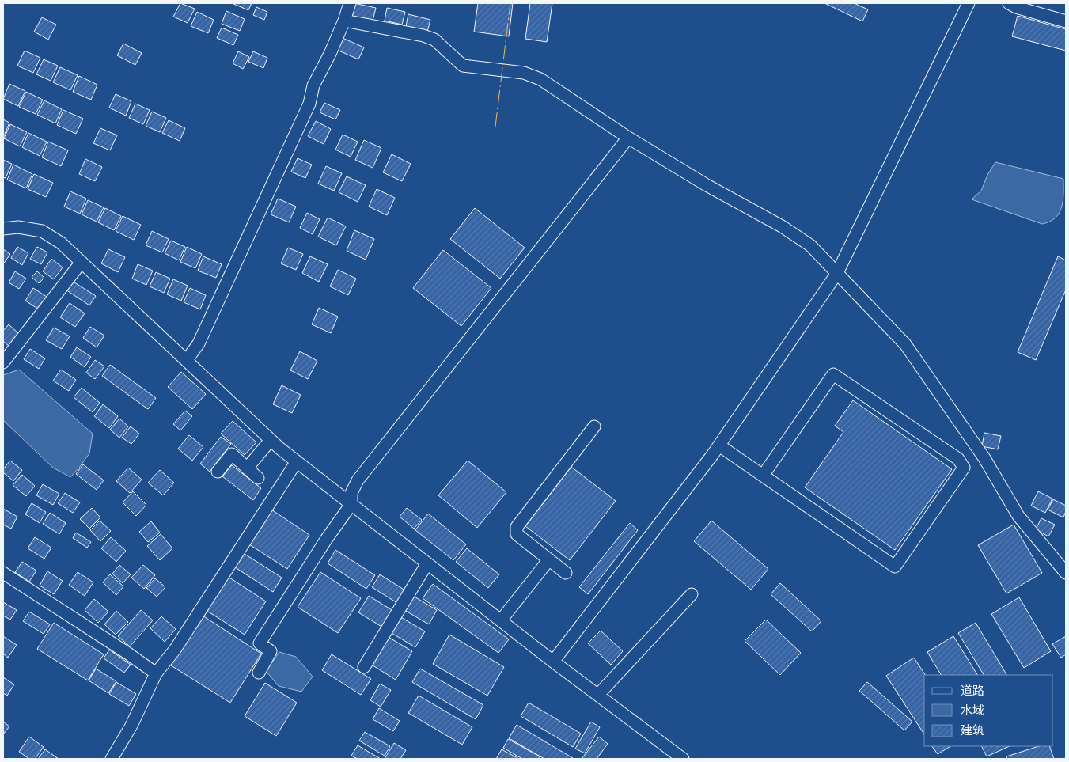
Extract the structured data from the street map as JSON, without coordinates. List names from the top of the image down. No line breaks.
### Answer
{"legend":["道路","水域","建筑"]}
